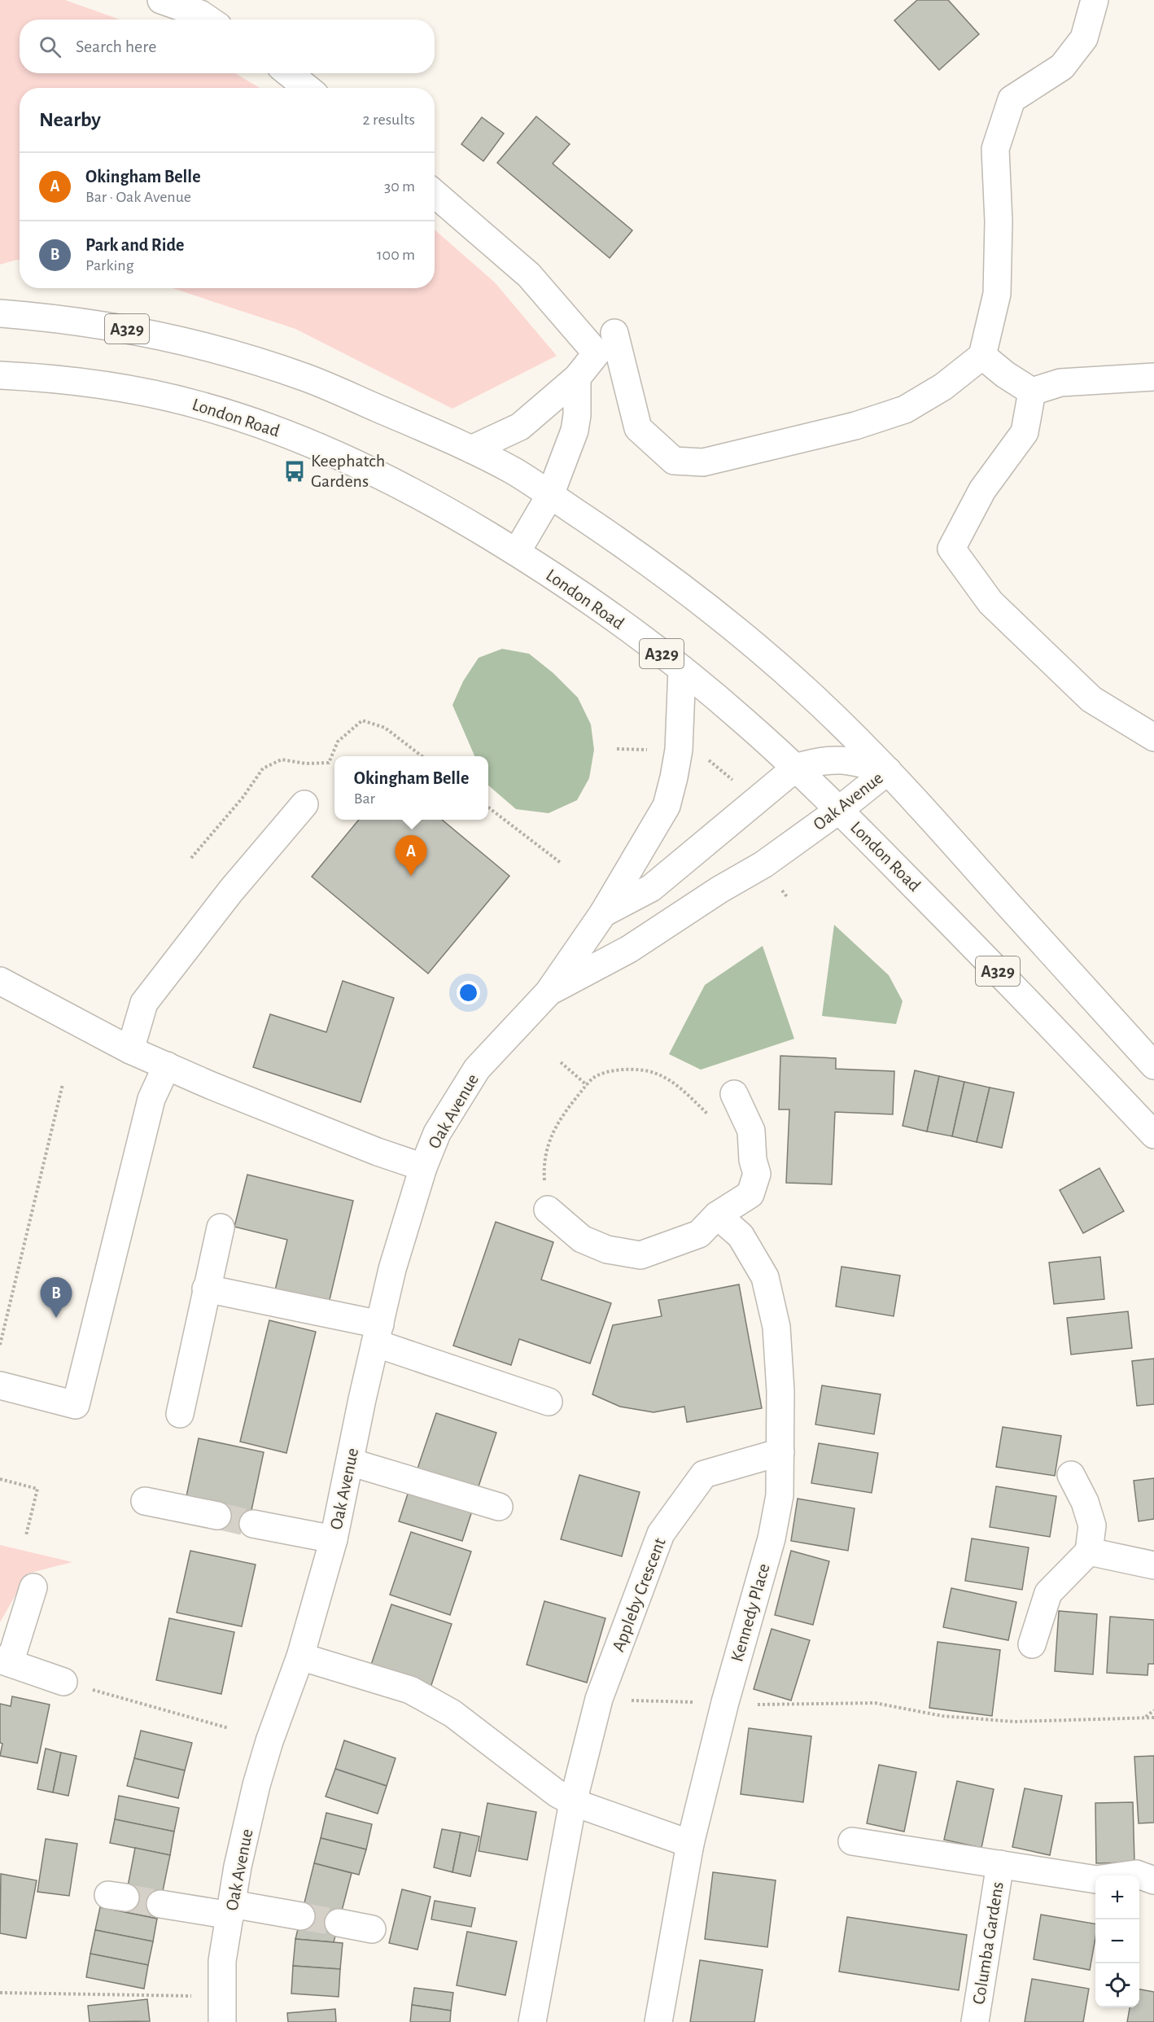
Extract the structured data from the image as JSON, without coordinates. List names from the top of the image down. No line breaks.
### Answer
{"streets":{"street":["A329","London Road","Oak Avenue","Appleby Crescent","Kennedy Place","Columba Gardens"]},"crossings":[["A329","Oak Avenue"],["London Road","Oak Avenue"],["Appleby Crescent","Kennedy Place"]],"places":{"bus stop":["Keephatch Gardens"]},"page":{"search":"Search here","heading":["Nearby","2 results"],"list":[{"mark":"A","name":"Okingham Belle","note":"Bar · Oak Avenue","value":"30 m"},{"mark":"B","name":"Park and Ride","note":"Parking","value":"100 m"}],"popup":["Okingham Belle","Bar"],"pins":["A","B"],"map_buttons":["+","−"]}}
